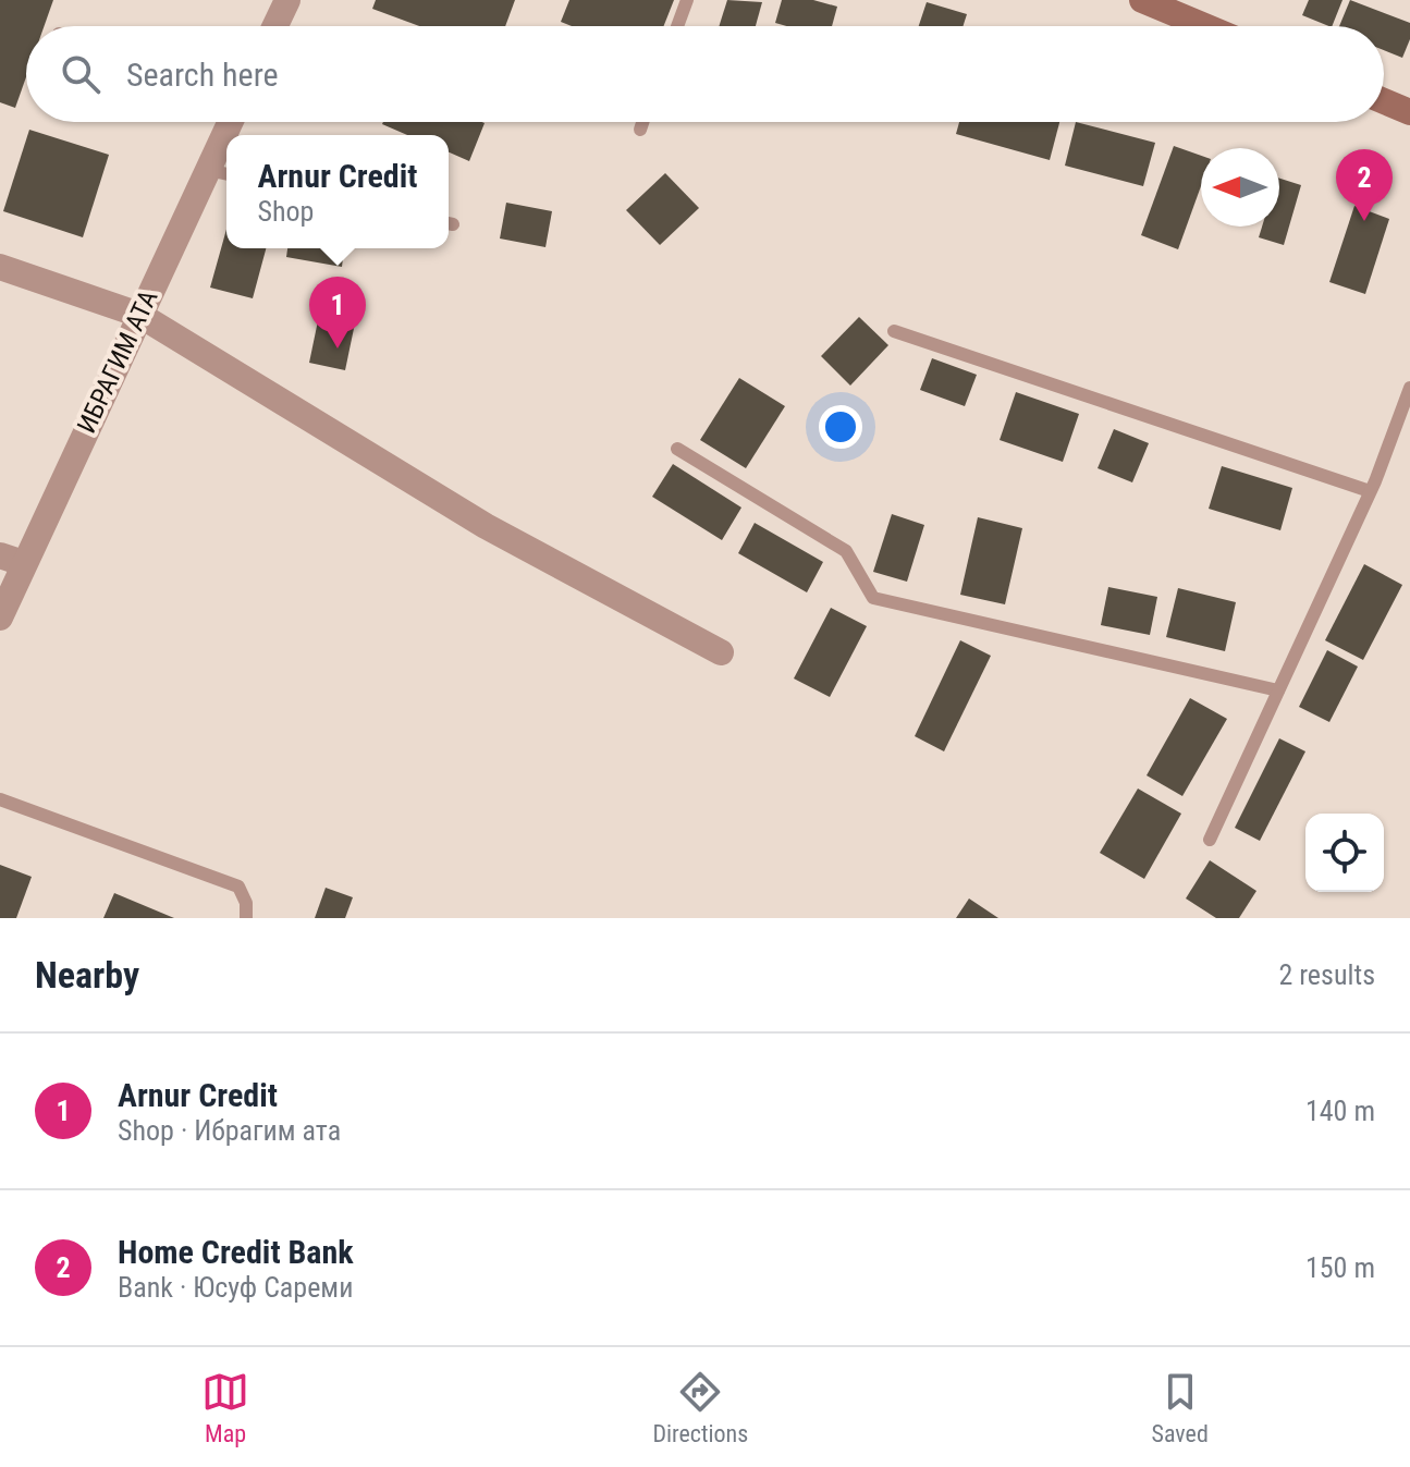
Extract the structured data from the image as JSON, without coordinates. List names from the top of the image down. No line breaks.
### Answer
{"streets":{"street":["ИБРАГИМ АТА"]},"north":"left","page":{"search":"Search here","popup":["Arnur Credit","Shop"],"pins":["2","1"],"heading":["Nearby","2 results"],"list":[{"mark":"1","name":"Arnur Credit","note":"Shop · Ибрагим ата","value":"140 m"},{"mark":"2","name":"Home Credit Bank","note":"Bank · Юсуф Сареми","value":"150 m"}],"nav":["Map","Directions","Saved"]}}
